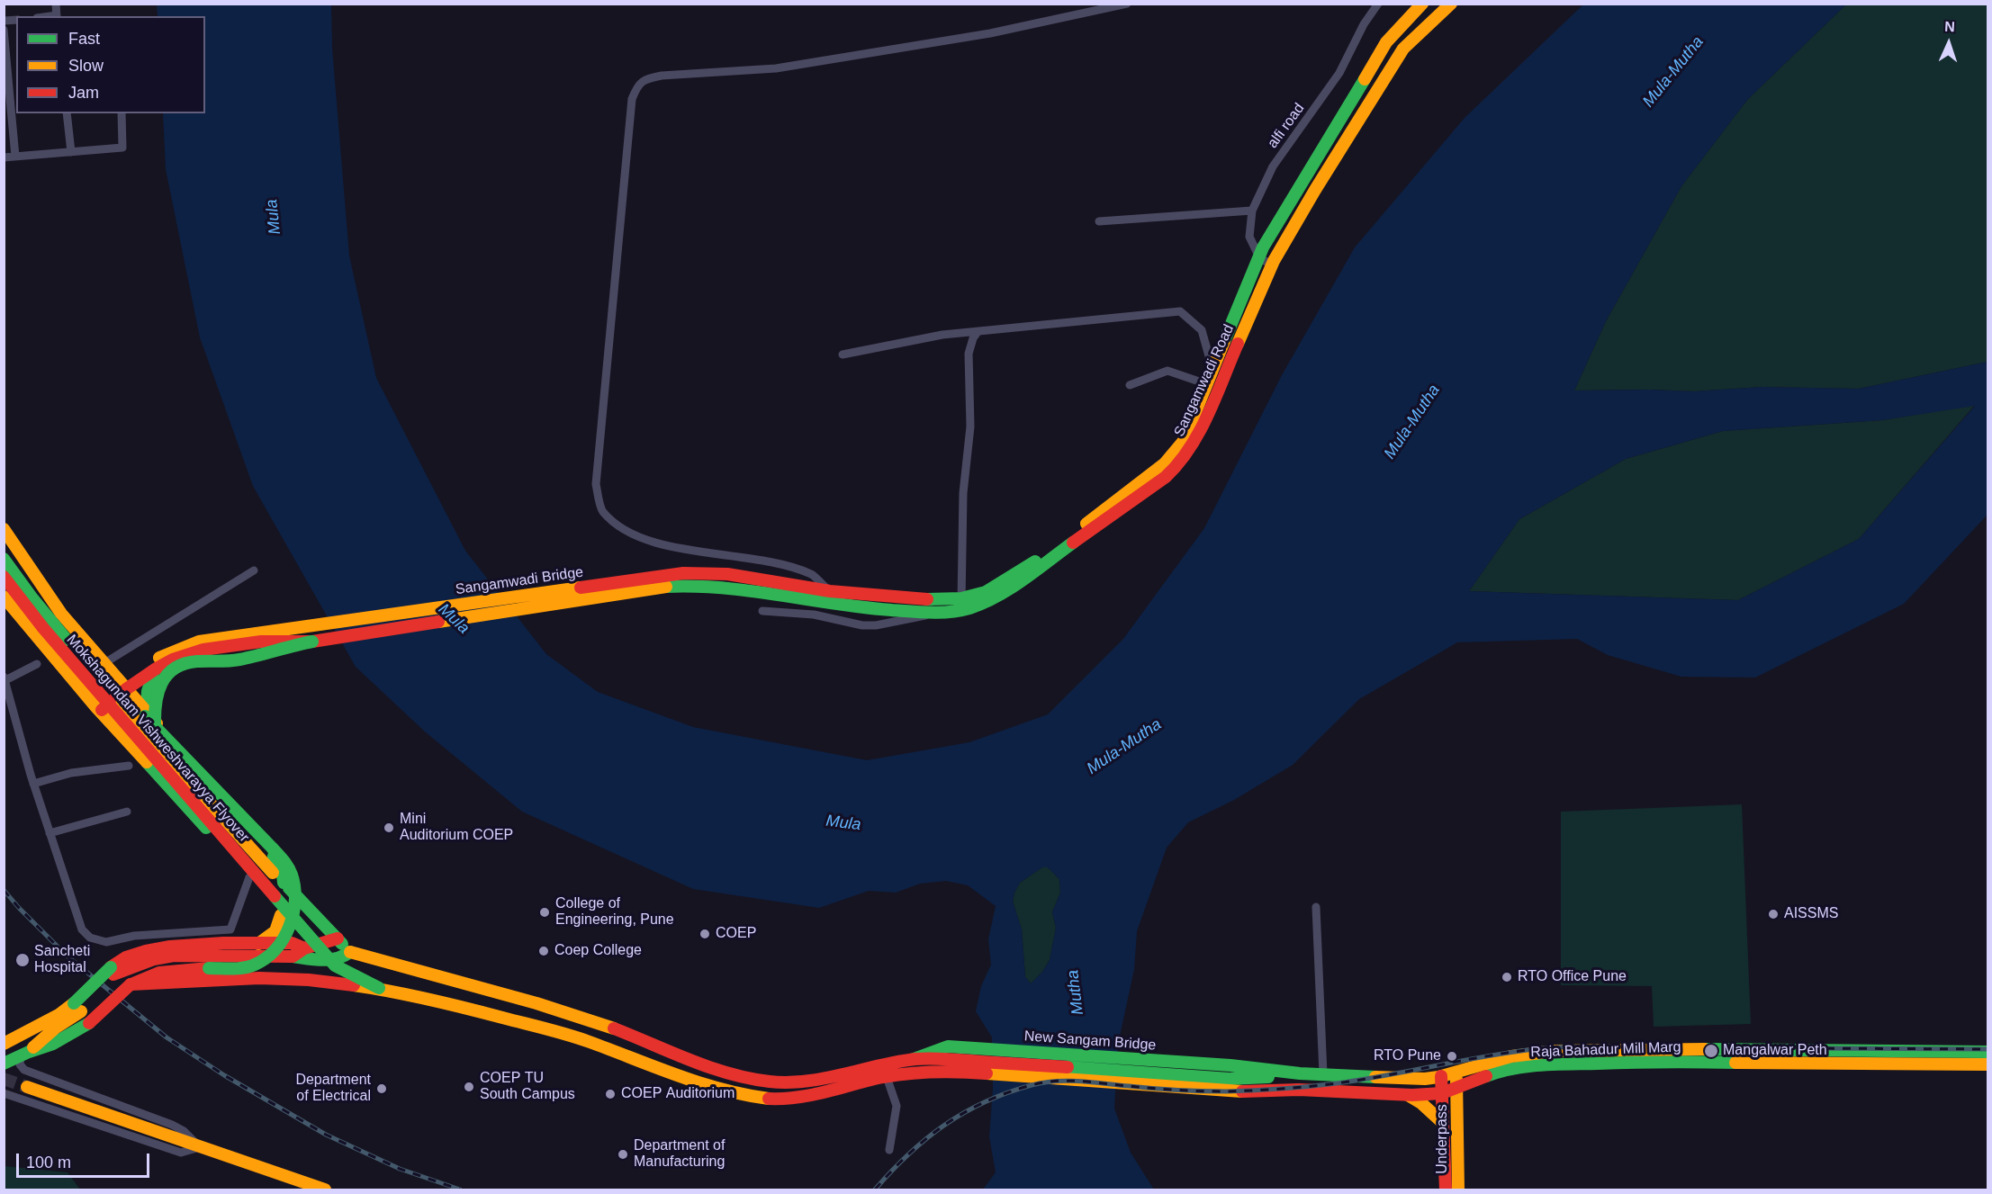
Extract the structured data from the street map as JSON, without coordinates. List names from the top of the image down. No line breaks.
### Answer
{"streets":{"main road":["Sangamwadi Road","Sangamwadi Bridge","Mokshagundam Vishweshvarayya Flyover","New Sangam Bridge","Raja Bahadur Mill Marg","Underpass"],"street":["alfi road"]},"crossings":[["alfi road","Sangamwadi Road"],["Sangamwadi Road","Sangamwadi Bridge"],["Sangamwadi Bridge","Mokshagundam Vishweshvarayya Flyover"],["Mokshagundam Vishweshvarayya Flyover","New Sangam Bridge"],["New Sangam Bridge","Raja Bahadur Mill Marg"],["Raja Bahadur Mill Marg","Underpass"]],"water":["Mula-Mutha","Mula","Mutha"],"places":["Mini Auditorium COEP","College of Engineering, Pune","AISSMS","COEP","Coep College","Sancheti Hospital","RTO Office Pune","Mangalwar Peth","RTO Pune","COEP TU South Campus","Department of Electrical","COEP Auditorium","Department of Manufacturing"],"legend":["Fast","Slow","Jam"],"scale_bar":"100 m","north":"top"}
